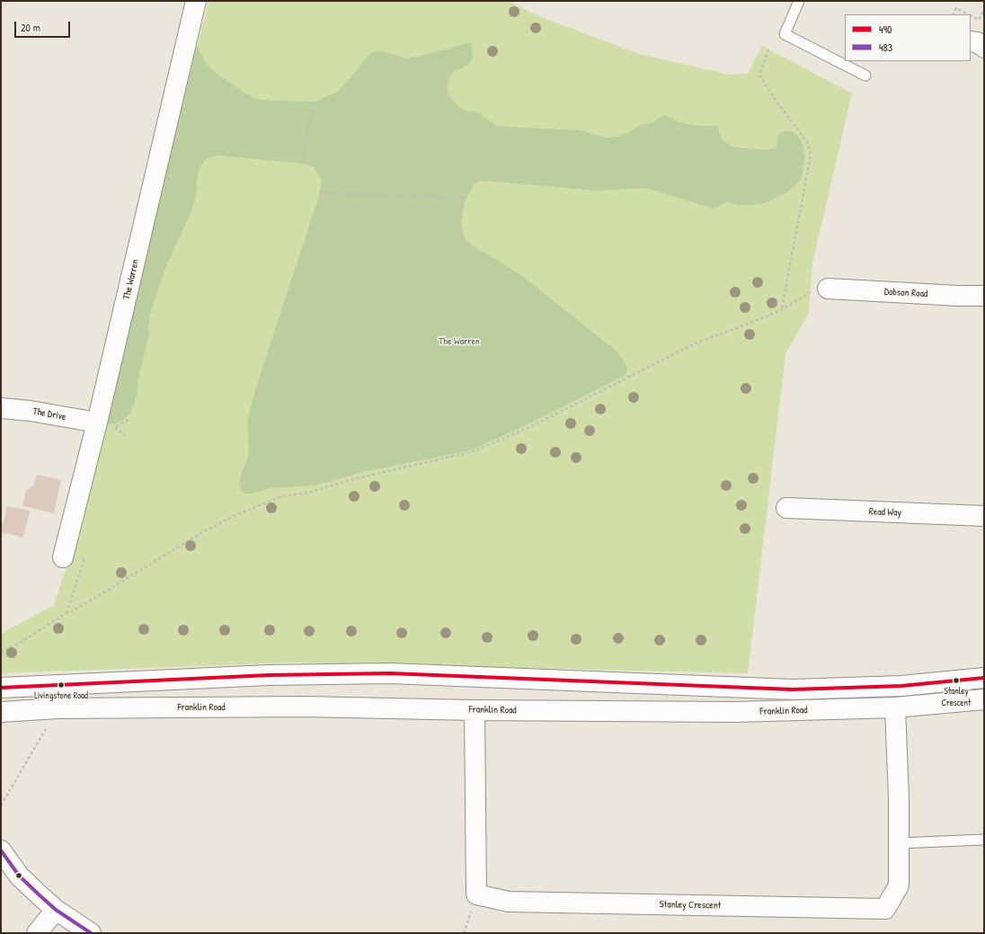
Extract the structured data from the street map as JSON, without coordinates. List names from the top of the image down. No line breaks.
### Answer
{"streets":{"street":["The Warren","Dobson Road","The Drive","Read Way","Franklin Road","Stanley Crescent"]},"crossings":[["The Warren","The Drive"],["Franklin Road","Stanley Crescent"]],"parks":["The Warren"],"places":["Stanley Crescent","Livingstone Road"],"lines":["transit line 490","transit line 483"],"legend":["490","483"],"scale_bar":"20 m"}
